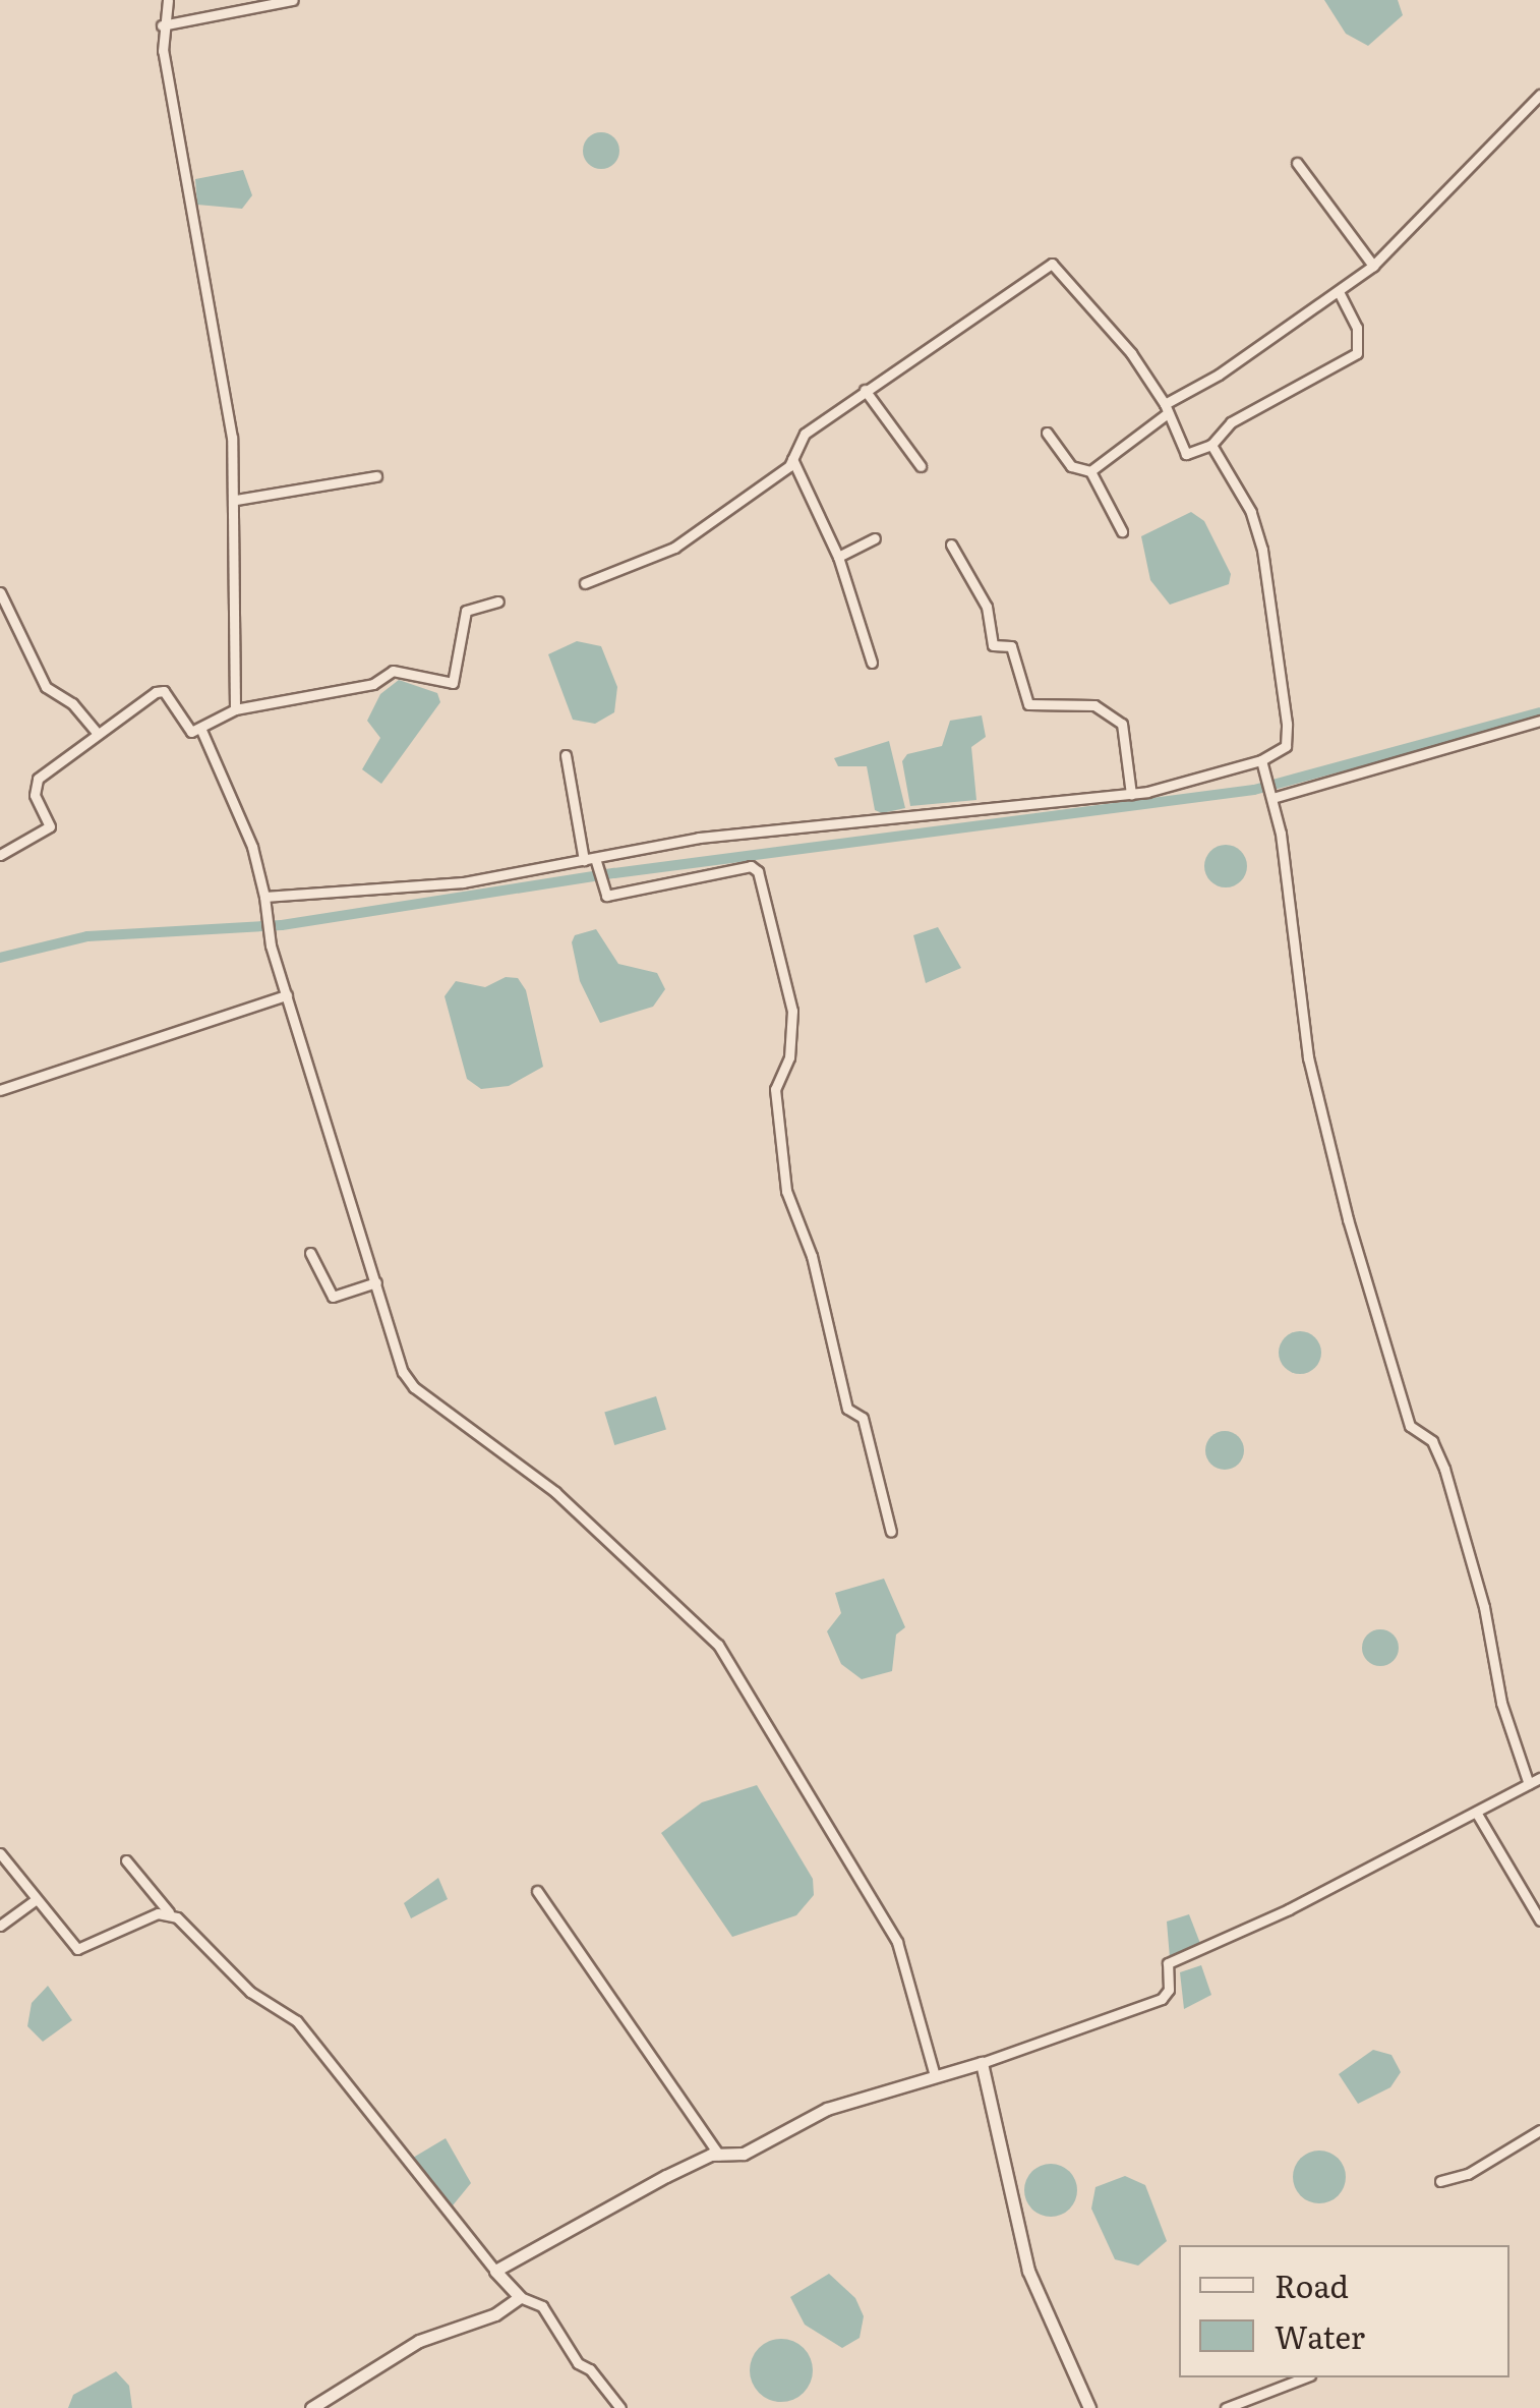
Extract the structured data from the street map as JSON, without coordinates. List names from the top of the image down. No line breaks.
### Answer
{"legend":["Road","Water"]}
